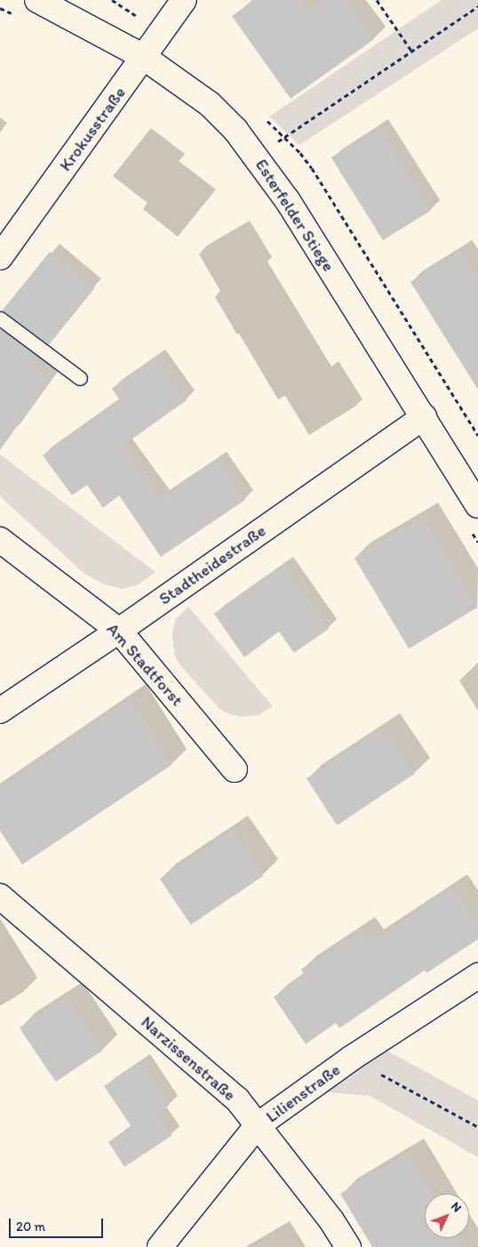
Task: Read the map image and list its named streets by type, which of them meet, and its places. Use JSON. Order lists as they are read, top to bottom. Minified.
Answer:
{"streets":{"street":["Krokusstraße","Esterfelder Stiege","Stadtheidestraße","Am Stadtforst","Narzissenstraße","Lilienstraße"]},"crossings":[["Krokusstraße","Esterfelder Stiege"],["Esterfelder Stiege","Stadtheidestraße"],["Stadtheidestraße","Am Stadtforst"],["Narzissenstraße","Lilienstraße"]],"scale_bar":"20 m","north":"top right"}
